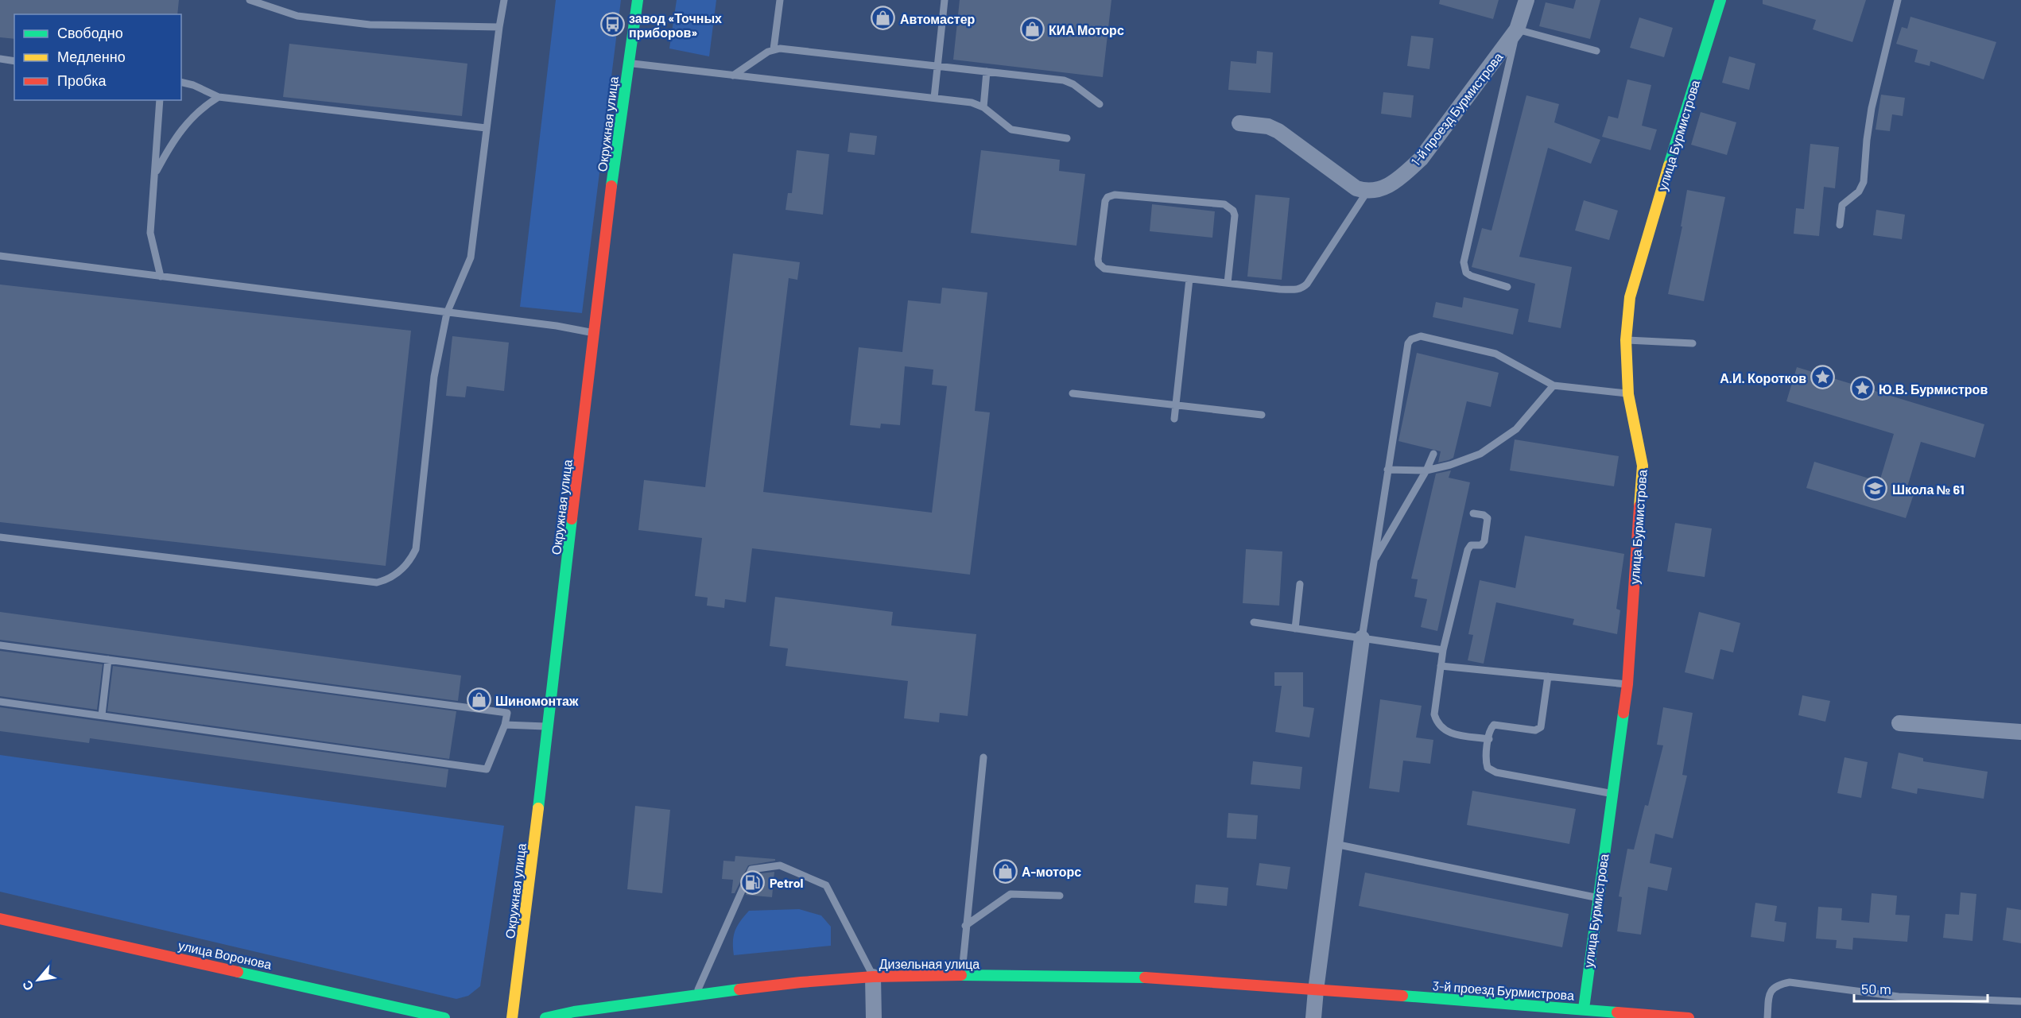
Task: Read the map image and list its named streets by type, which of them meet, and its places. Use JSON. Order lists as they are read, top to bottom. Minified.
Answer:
{"streets":{"main road":["Окружная улица","улица Бурмистрова","улица Воронова","Дизельная улица","3-й проезд Бурмистрова"],"street":["1-й проезд Бурмистрова"]},"crossings":[["улица Бурмистрова","3-й проезд Бурмистрова"],["Дизельная улица","3-й проезд Бурмистрова"]],"places":{"shop":["Автомастер","КИА Моторс","Шиномонтаж","А-моторс"],"bus stop":["завод «Точных приборов»"],"place":["А.И. Коротков","Ю.В. Бурмистров"],"school or university":["Школа № 61"],"fuel station":["Petrol"]},"legend":["Свободно","Медленно","Пробка"],"scale_bar":"50 m","north":"bottom left"}
